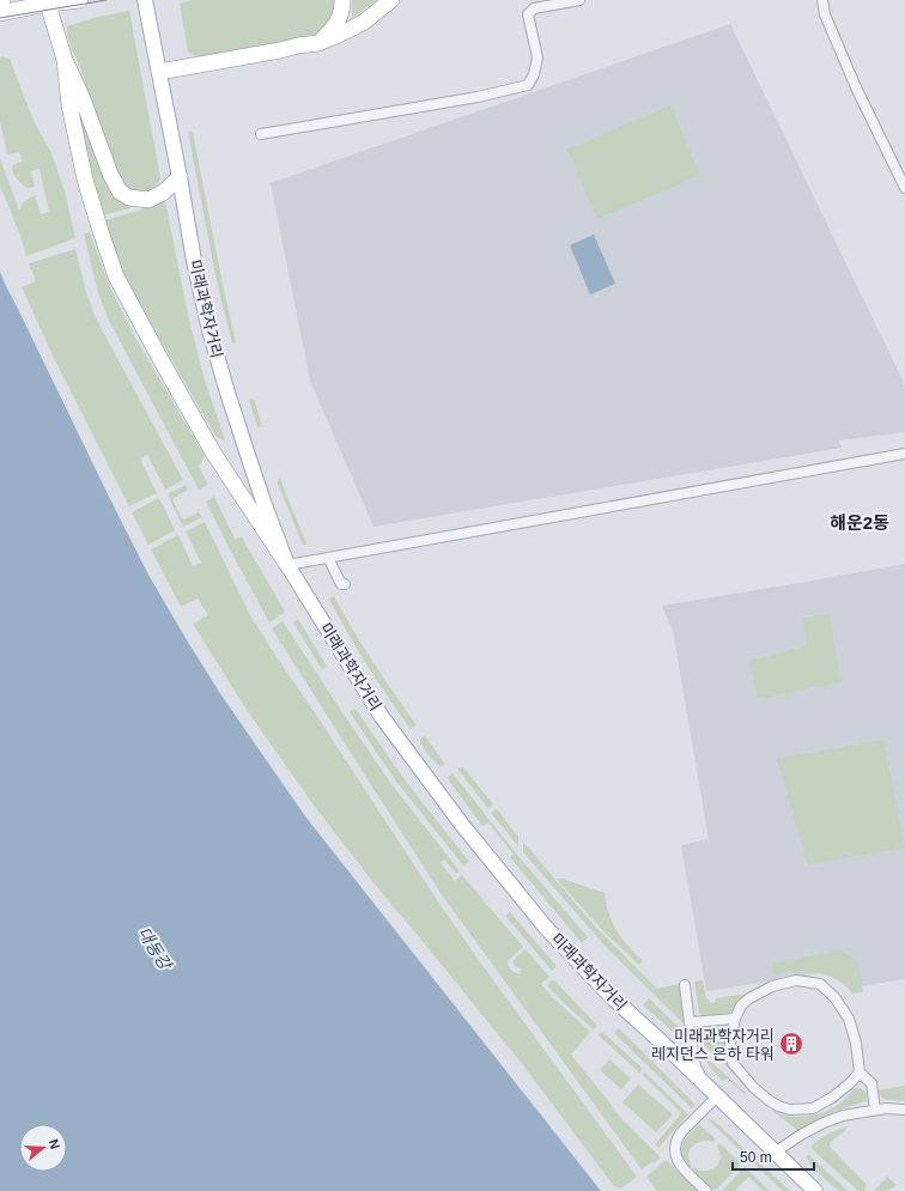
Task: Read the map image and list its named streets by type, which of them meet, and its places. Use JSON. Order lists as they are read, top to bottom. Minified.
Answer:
{"streets":{"main road":["미래과학자거리"]},"districts":["해운2동"],"water":["대동강"],"places":{"building":["미래과학자거리 레지던스 은하 타워"]},"scale_bar":"50 m","north":"right"}
